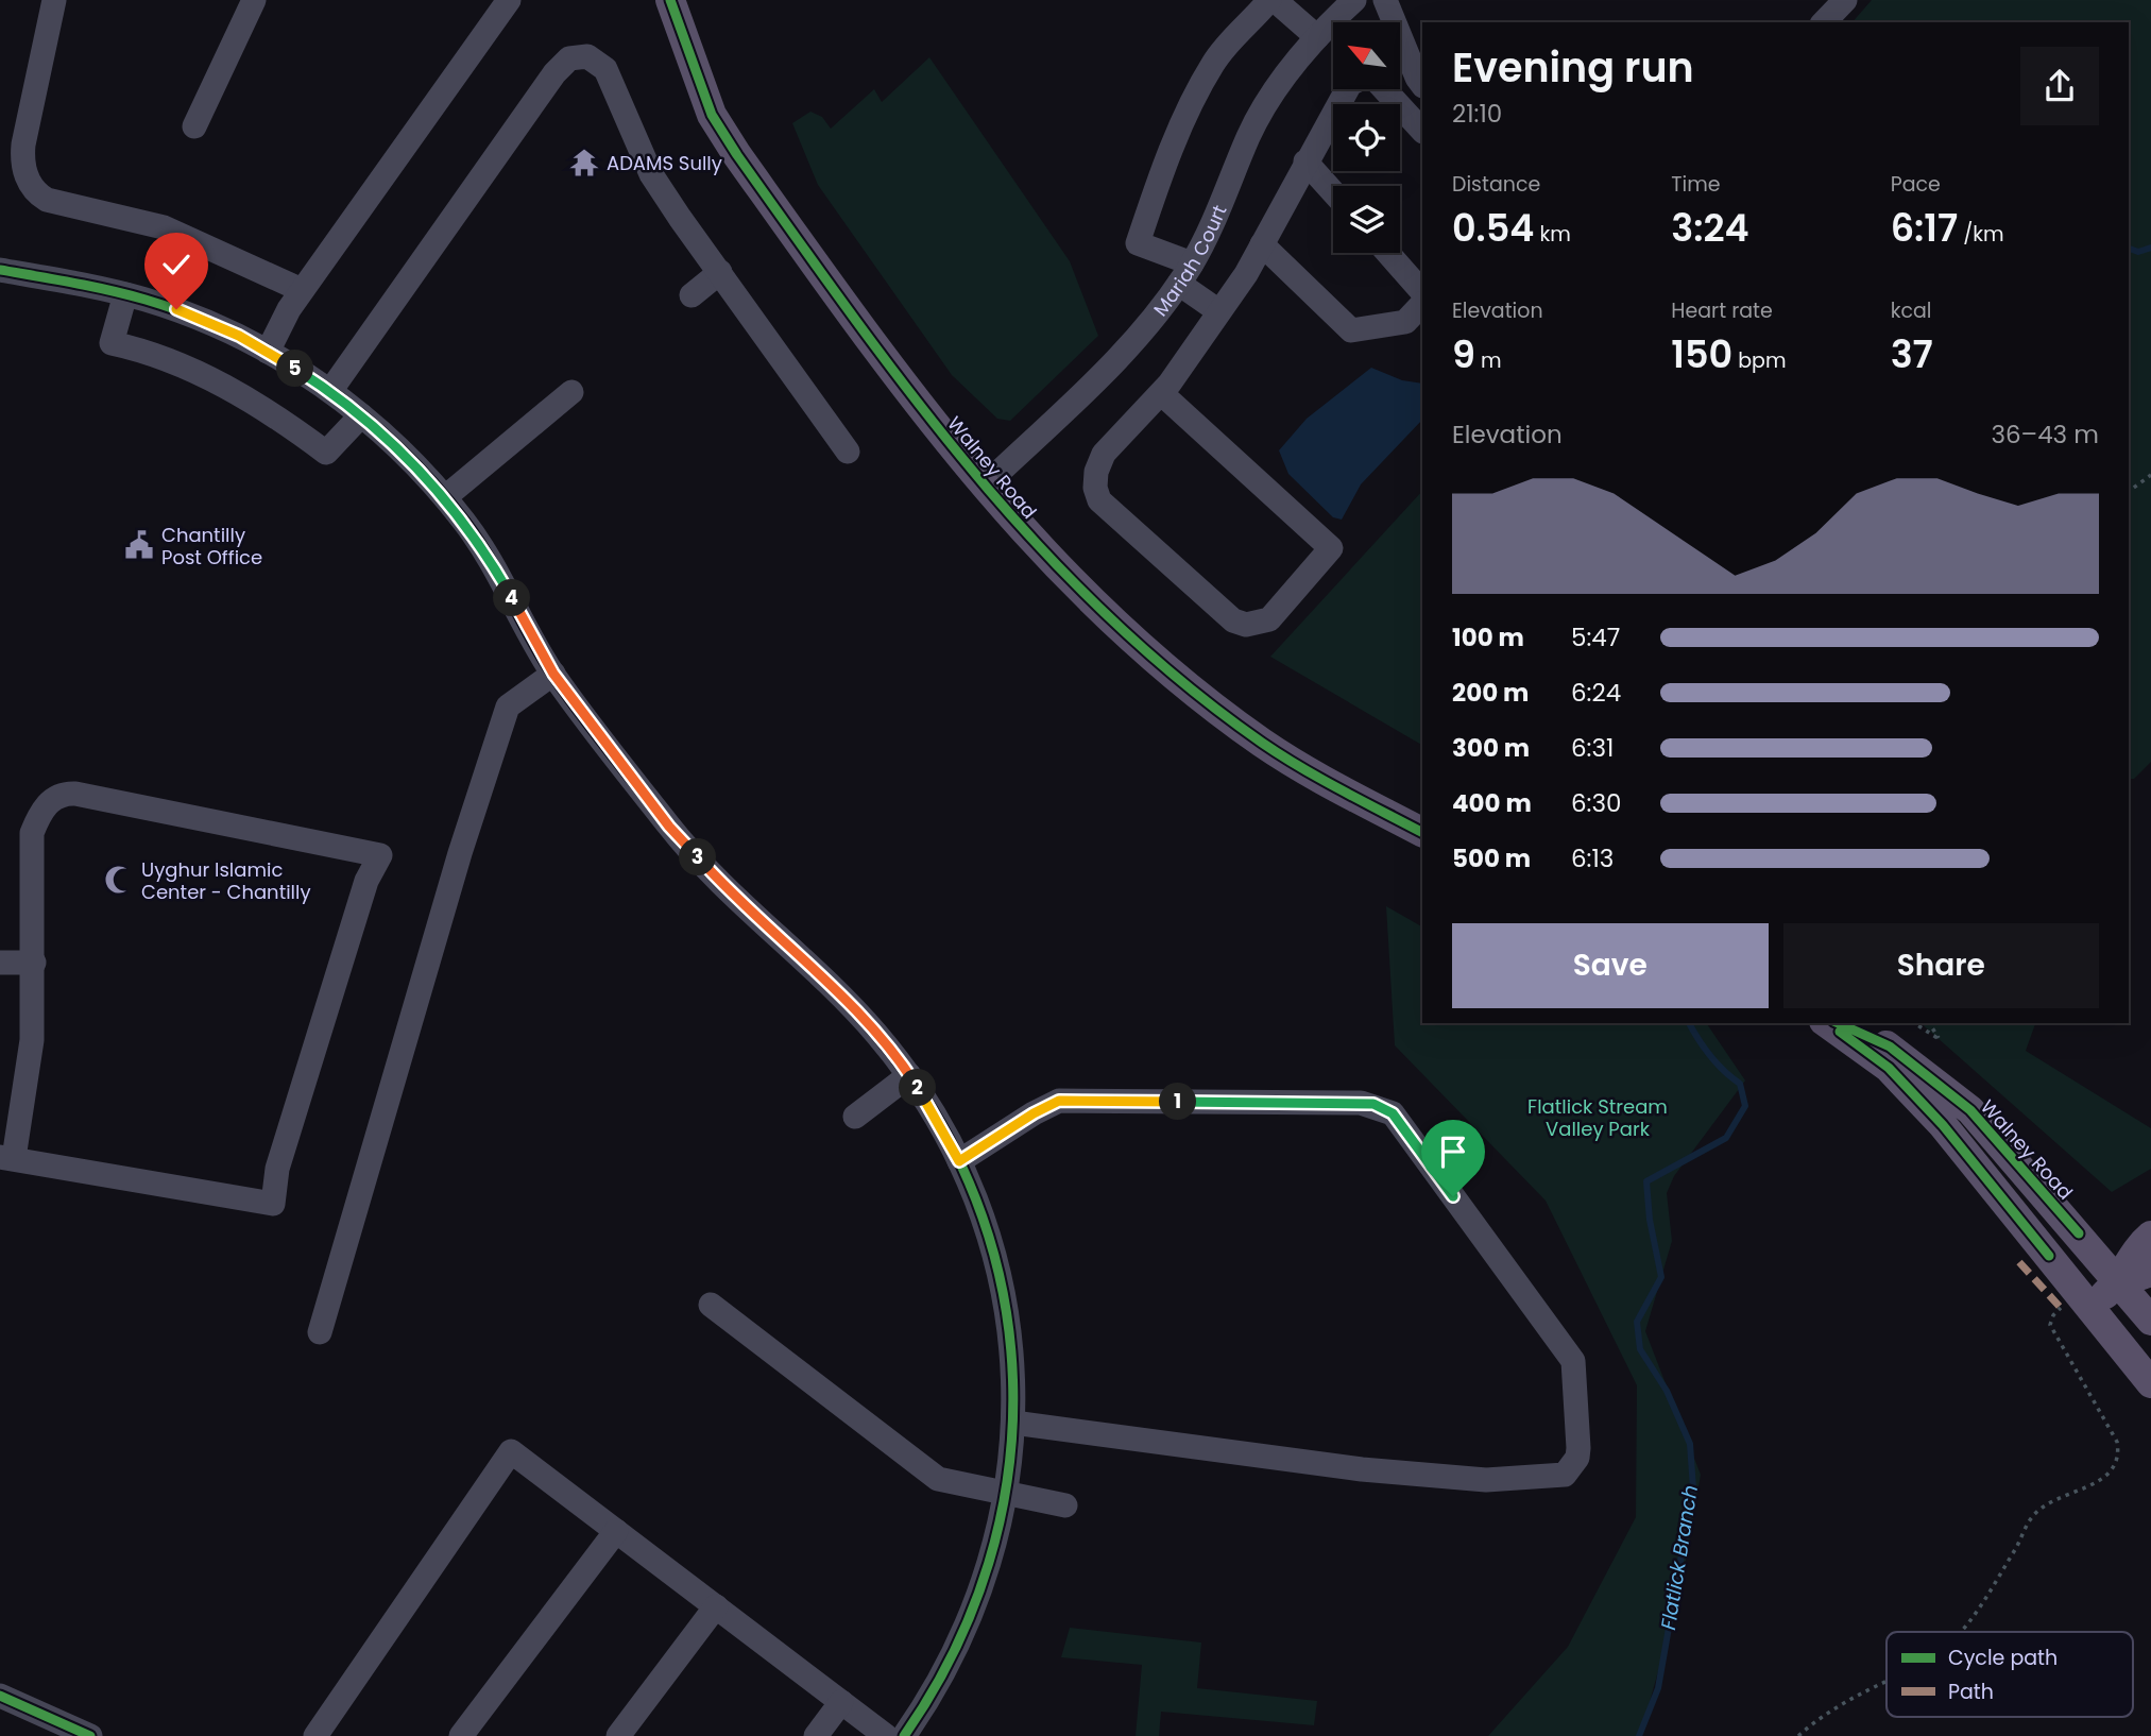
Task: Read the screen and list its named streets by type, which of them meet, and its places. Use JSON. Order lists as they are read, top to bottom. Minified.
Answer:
{"streets":{"main road":["Walney Road"],"street":["Mariah Court"]},"crossings":[["Mariah Court","Walney Road"]],"water":["Flatlick Branch"],"parks":["Flatlick Stream Valley Park"],"places":{"temple":["ADAMS Sully"],"public building":["Chantilly Post Office"],"mosque":["Uyghur Islamic Center - Chantilly"]},"legend":["Cycle path","Path"],"north":"top left","page":{"heading":["Evening run","21:10"],"stats":[["Distance","0.54 km"],["Time","3:24"],["Pace","6:17 /km"],["Elevation","9 m"],["Heart rate","150 bpm"],["kcal","37"]],"pins":["5","4","3","2","1"],"chart":["Elevation","36–43 m"],"list":[{"name":"100 m","note":"5:47"},{"name":"200 m","note":"6:24"},{"name":"300 m","note":"6:31"},{"name":"400 m","note":"6:30"},{"name":"500 m","note":"6:13"}],"buttons":["Save","Share"]}}
